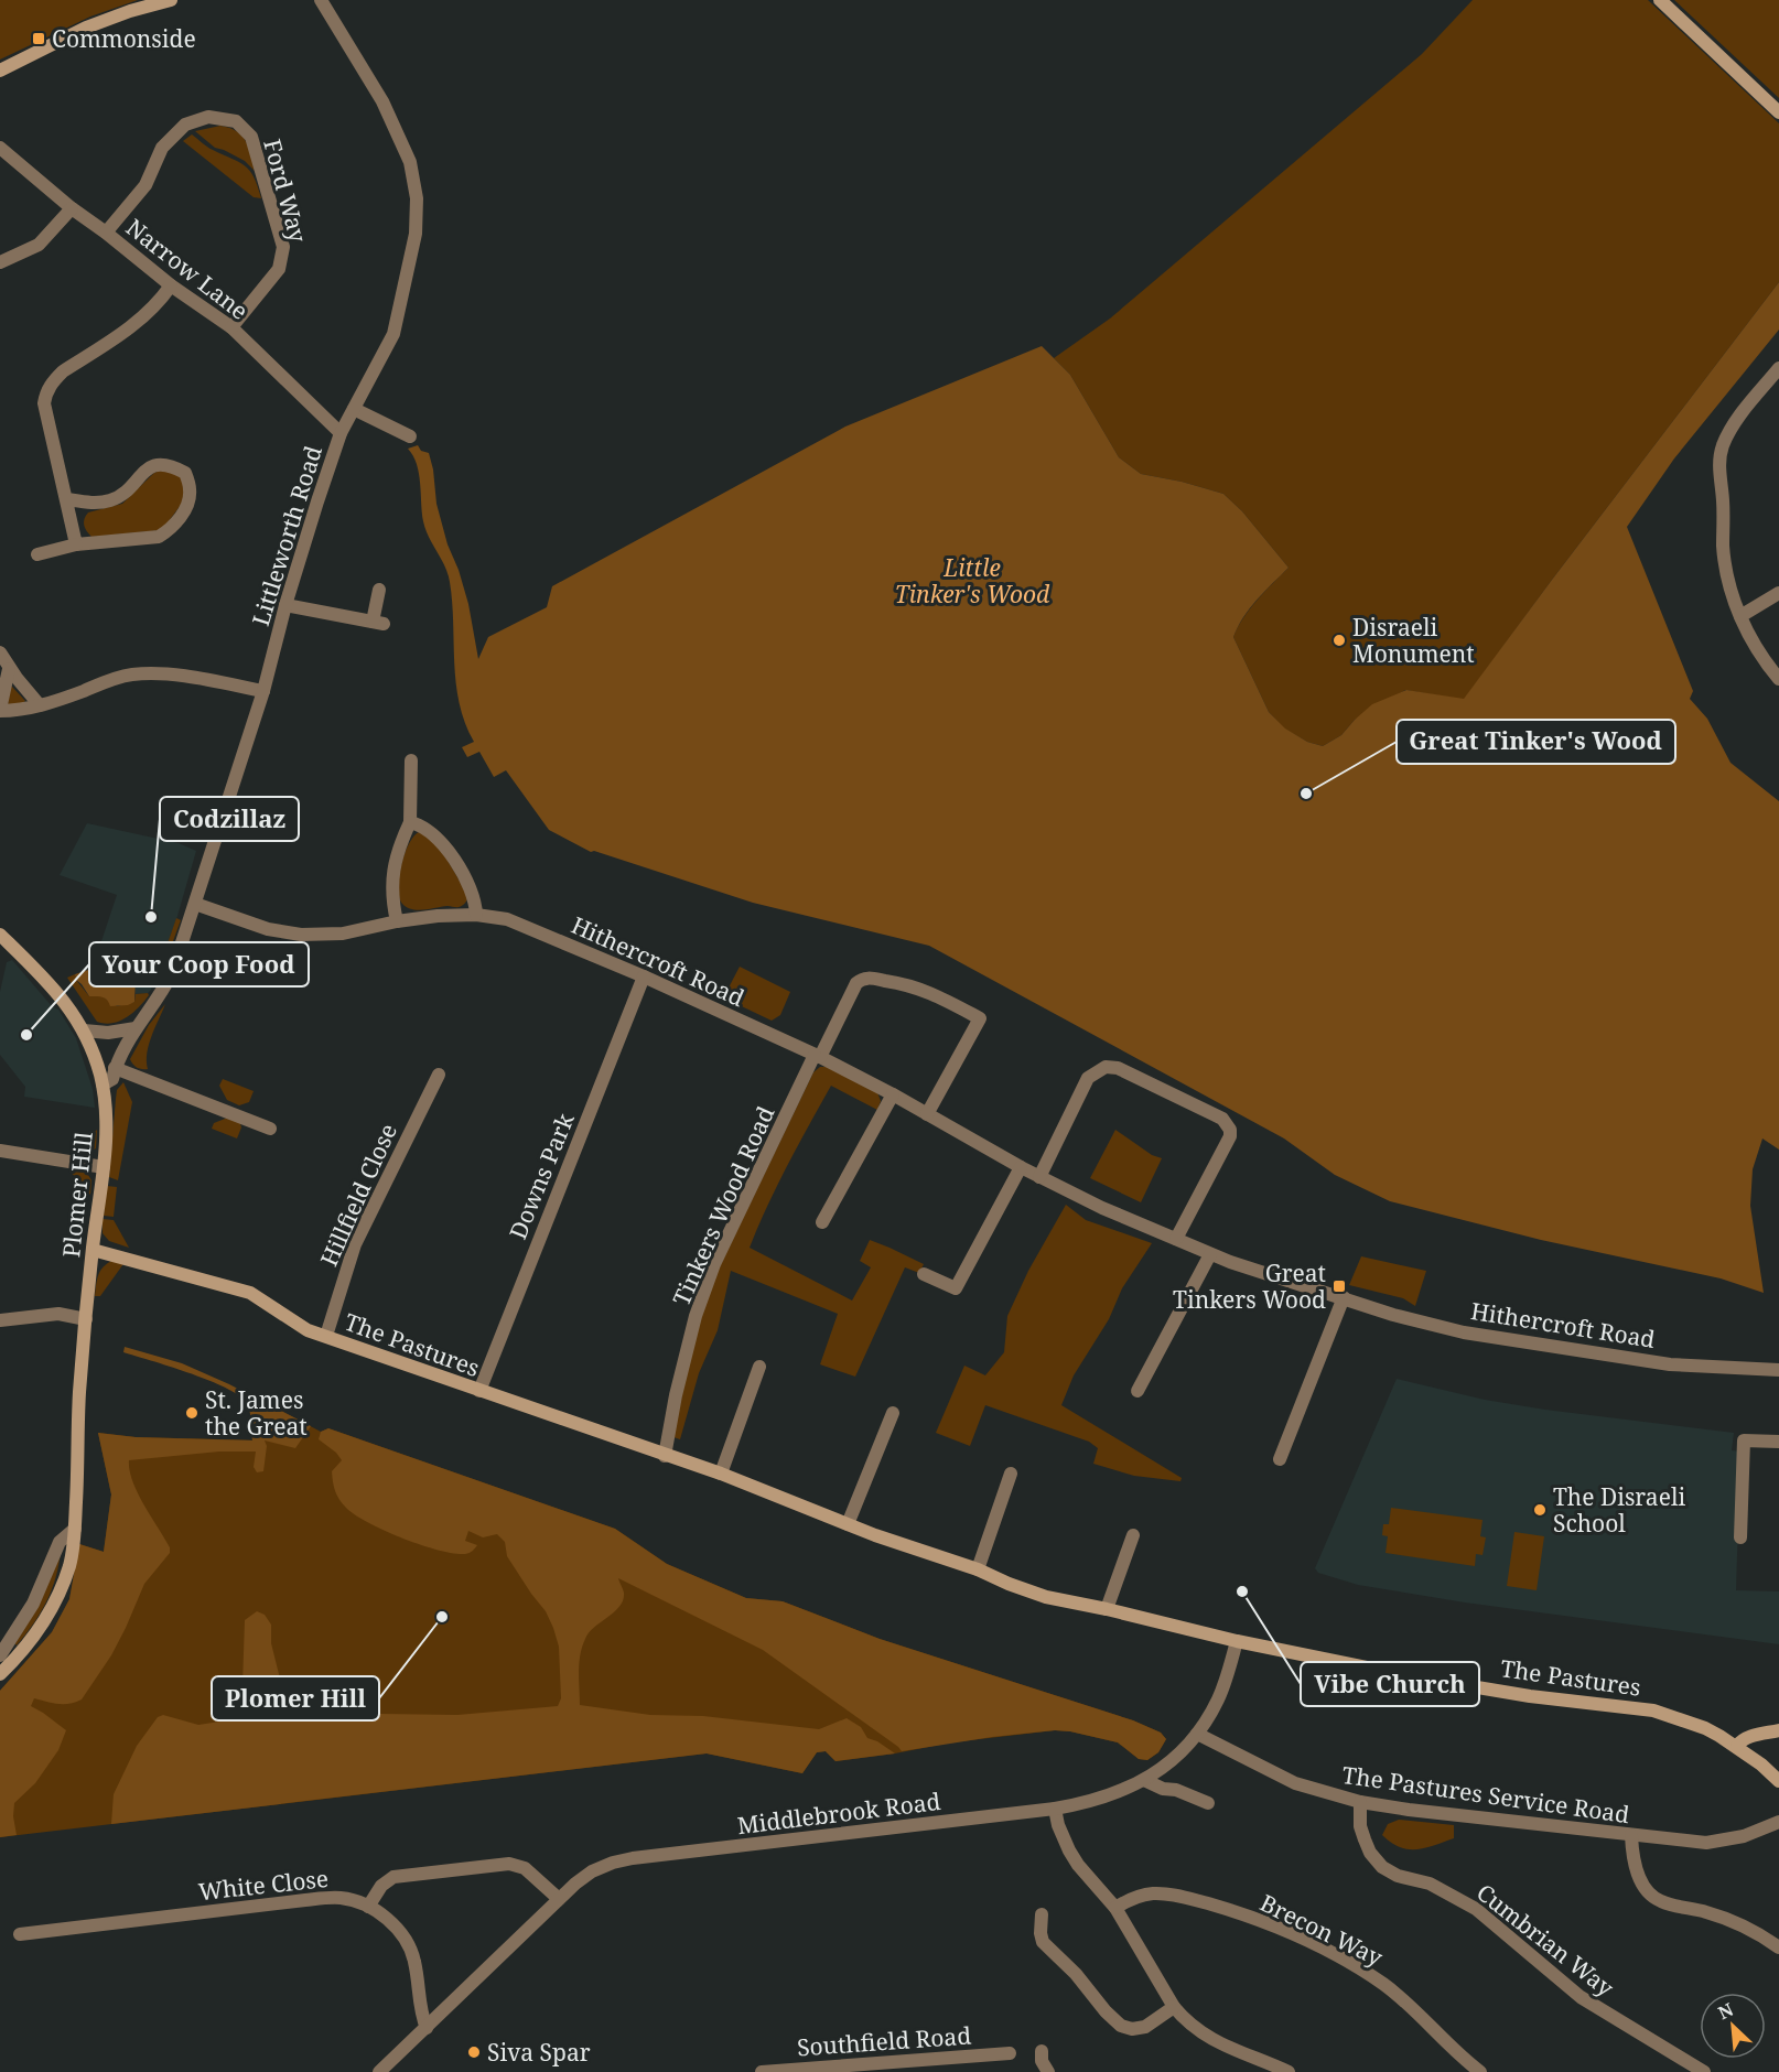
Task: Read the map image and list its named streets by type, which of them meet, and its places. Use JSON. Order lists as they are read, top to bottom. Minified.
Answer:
{"streets":{"street":["Ford Way","Narrow Lane","Littleworth Road","Hithercroft Road","Downs Park","Plomer Hill","Hillfield Close","Tinkers Wood Road","The Pastures","The Pastures Service Road","Middlebrook Road","White Close","Brecon Way","Cumbrian Way","Southfield Road"]},"crossings":[["Ford Way","Narrow Lane"],["Narrow Lane","Littleworth Road"],["Littleworth Road","Hithercroft Road"],["Littleworth Road","Plomer Hill"],["Hithercroft Road","Downs Park"],["Hithercroft Road","Tinkers Wood Road"],["Downs Park","The Pastures"],["Plomer Hill","The Pastures"],["Hillfield Close","The Pastures"],["Tinkers Wood Road","The Pastures"],["The Pastures","Middlebrook Road"],["The Pastures Service Road","Middlebrook Road"],["The Pastures Service Road","Cumbrian Way"],["Middlebrook Road","White Close"]],"parks":["Little Tinker's Wood"],"places":{"transit":["Commonside","Great Tinkers Wood"],"other":["Disraeli Monument","Great Tinker's Wood","Codzillaz","Your Coop Food","St. James the Great","The Disraeli School","Vibe Church","Plomer Hill","Siva Spar"]},"north":"top left"}
